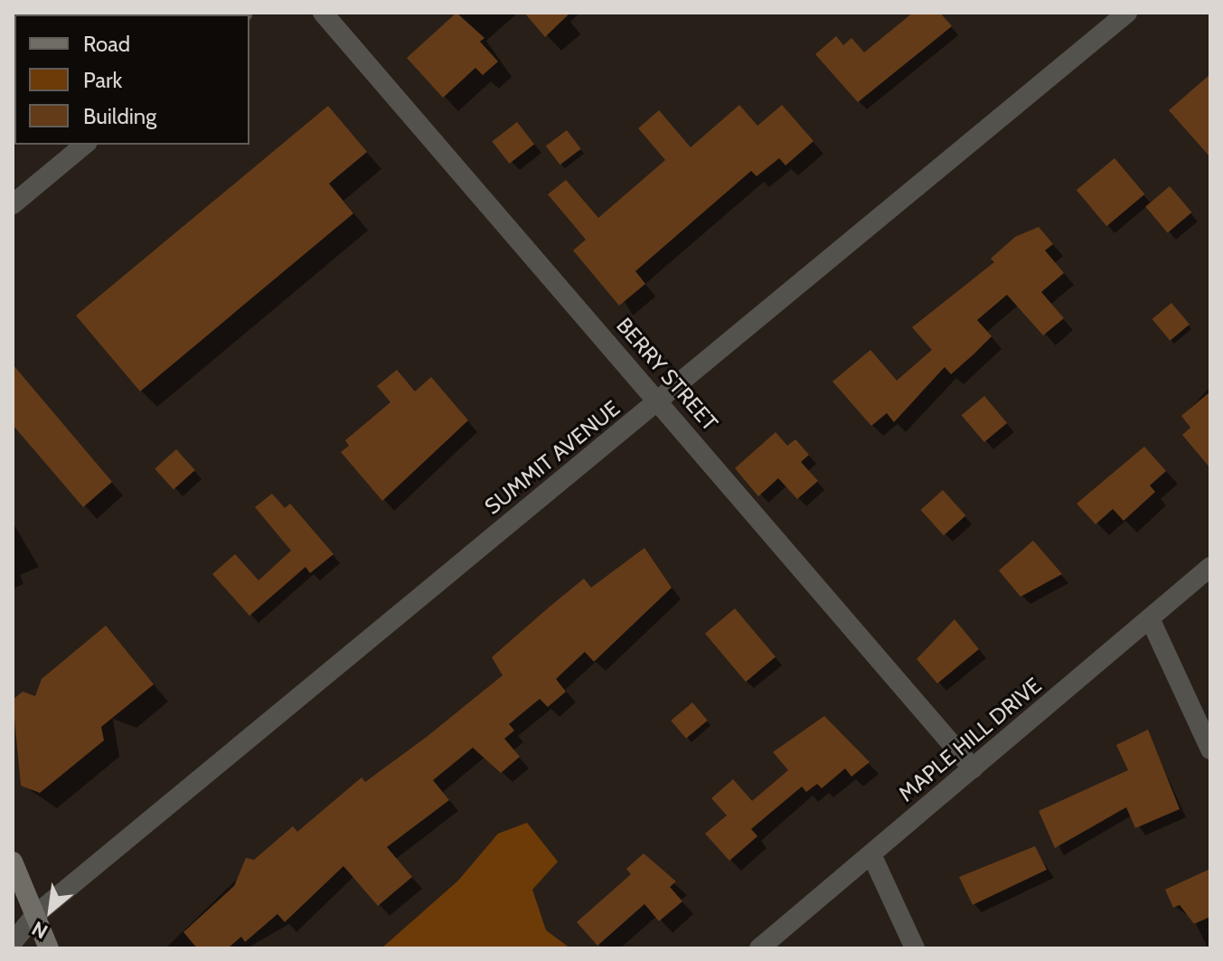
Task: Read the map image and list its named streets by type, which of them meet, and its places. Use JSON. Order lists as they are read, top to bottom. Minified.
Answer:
{"streets":{"street":["BERRY STREET","SUMMIT AVENUE","MAPLE HILL DRIVE"]},"crossings":[["BERRY STREET","SUMMIT AVENUE"],["BERRY STREET","MAPLE HILL DRIVE"]],"legend":["Road","Park","Building"],"north":"bottom left"}
